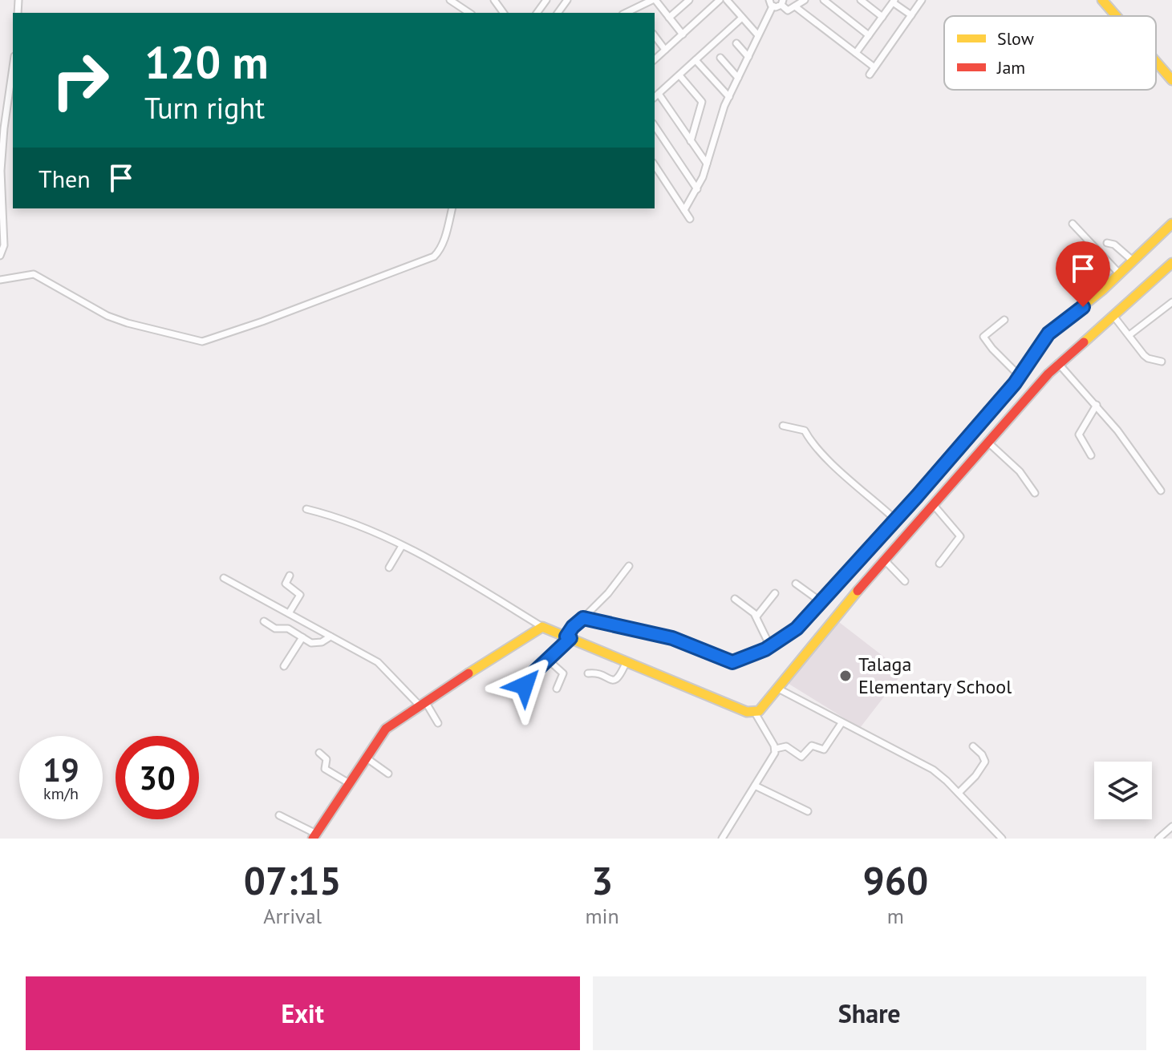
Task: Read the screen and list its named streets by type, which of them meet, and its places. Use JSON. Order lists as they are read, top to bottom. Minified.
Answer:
{"places":["Talaga Elementary School"],"legend":["Slow","Jam"],"page":{"turn":["120 m","Turn right"],"then":"Then","speed":"19 km/h","limit":"30","eta":["07:15","Arrival","3","min","960","m"],"buttons":["Exit","Share"]}}
